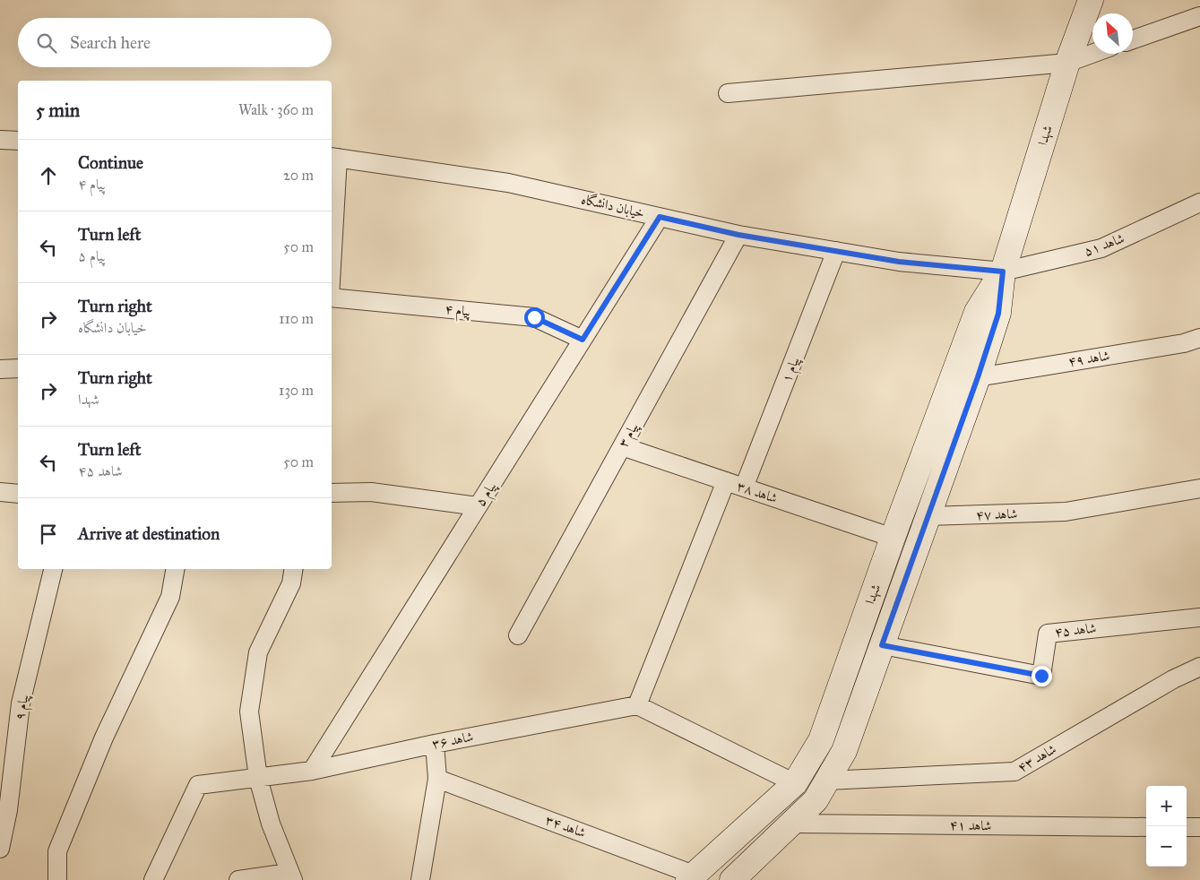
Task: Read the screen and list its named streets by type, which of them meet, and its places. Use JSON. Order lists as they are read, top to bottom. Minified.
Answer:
{"streets":{"street":["شهدا","خیابان دانشگاه","شاهد ۵۱","پیام ۴","شاهد ۴۹","پیام ۱","پیام ۳","شاهد ۳۸","پیام ۵","شاهد ۴۷","شاهد ۴۵","پیام ۹","شاهد ۳۶","شاهد ۴۳","شاهد ۴۱","شاهد ۳۴"]},"crossings":[["شهدا","خیابان دانشگاه"],["شهدا","شاهد ۵۱"],["شهدا","شاهد ۴۹"],["شهدا","شاهد ۳۸"],["شهدا","شاهد ۴۷"],["شهدا","شاهد ۴۵"],["شهدا","شاهد ۴۳"],["شهدا","شاهد ۴۱"],["شهدا","شاهد ۳۴"],["خیابان دانشگاه","شاهد ۵۱"],["خیابان دانشگاه","پیام ۱"],["خیابان دانشگاه","پیام ۳"],["خیابان دانشگاه","پیام ۵"],["پیام ۴","پیام ۵"],["پیام ۱","شاهد ۳۸"],["پیام ۳","شاهد ۳۸"],["پیام ۵","شاهد ۳۶"]],"north":"top left","page":{"search":"Search here","heading":["5 min","Walk · 360 m"],"list":[["Continue","پیام ۴","20 m"],["Turn left","پیام ۵","50 m"],["Turn right","خیابان دانشگاه","110 m"],["Turn right","شهدا","130 m"],["Turn left","شاهد ۴۵","50 m"],"Arrive at destination"],"map_buttons":["+","−"]}}
